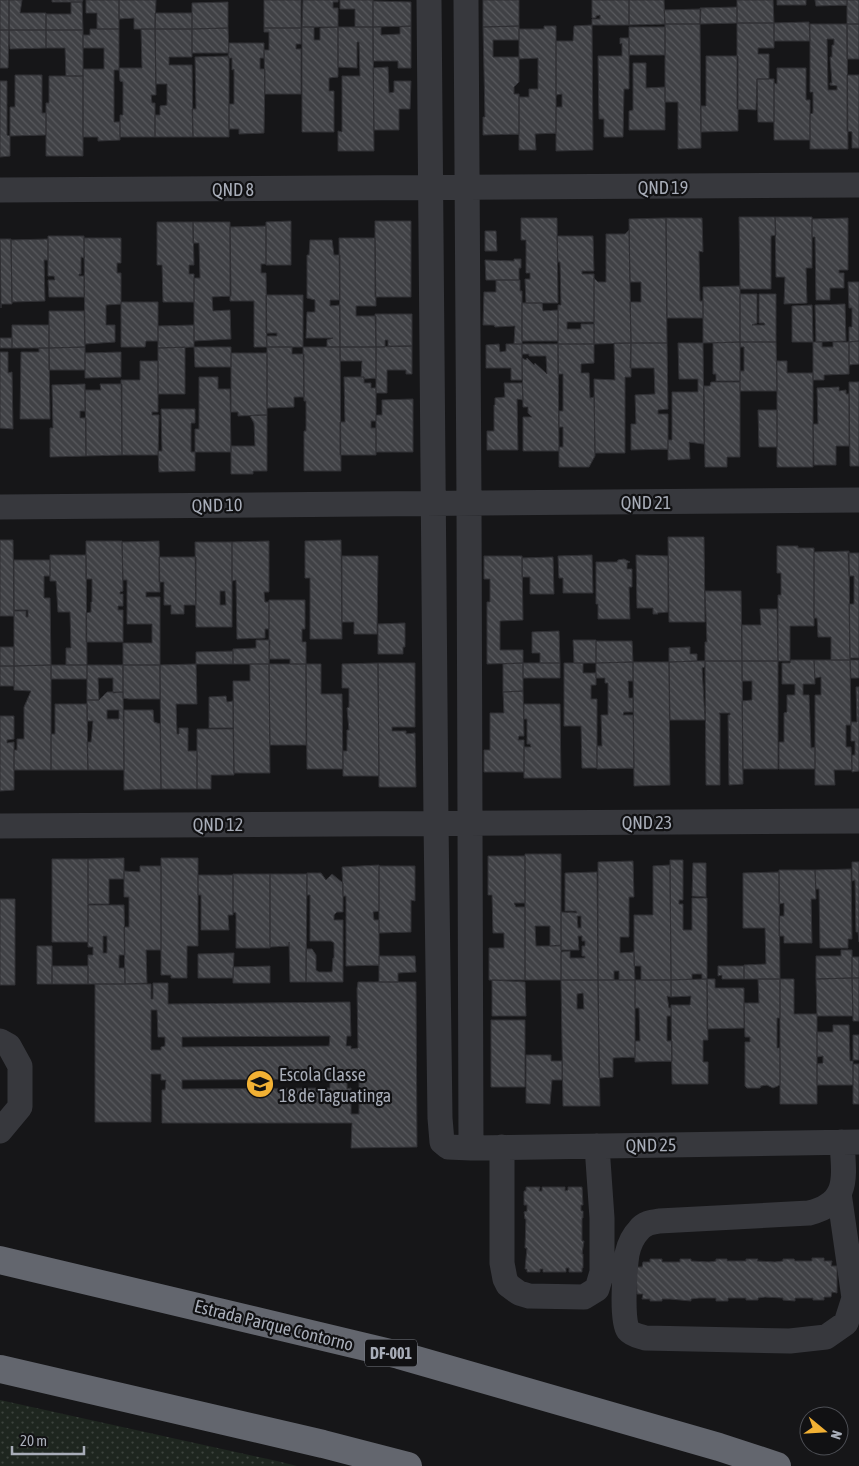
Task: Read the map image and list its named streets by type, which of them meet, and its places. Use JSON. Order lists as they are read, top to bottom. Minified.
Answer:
{"streets":{"highway":["Estrada Parque Contorno","DF-001"],"street":["QND 19","QND 8","QND 21","QND 10","QND 23","QND 12","QND 25"]},"crossings":[["QND 19","QND 8"],["QND 21","QND 10"],["QND 23","QND 12"],["QND 23","QND 25"],["QND 12","QND 25"]],"places":{"school or university":["Escola Classe 18 de Taguatinga"]},"scale_bar":"20 m","north":"right"}
